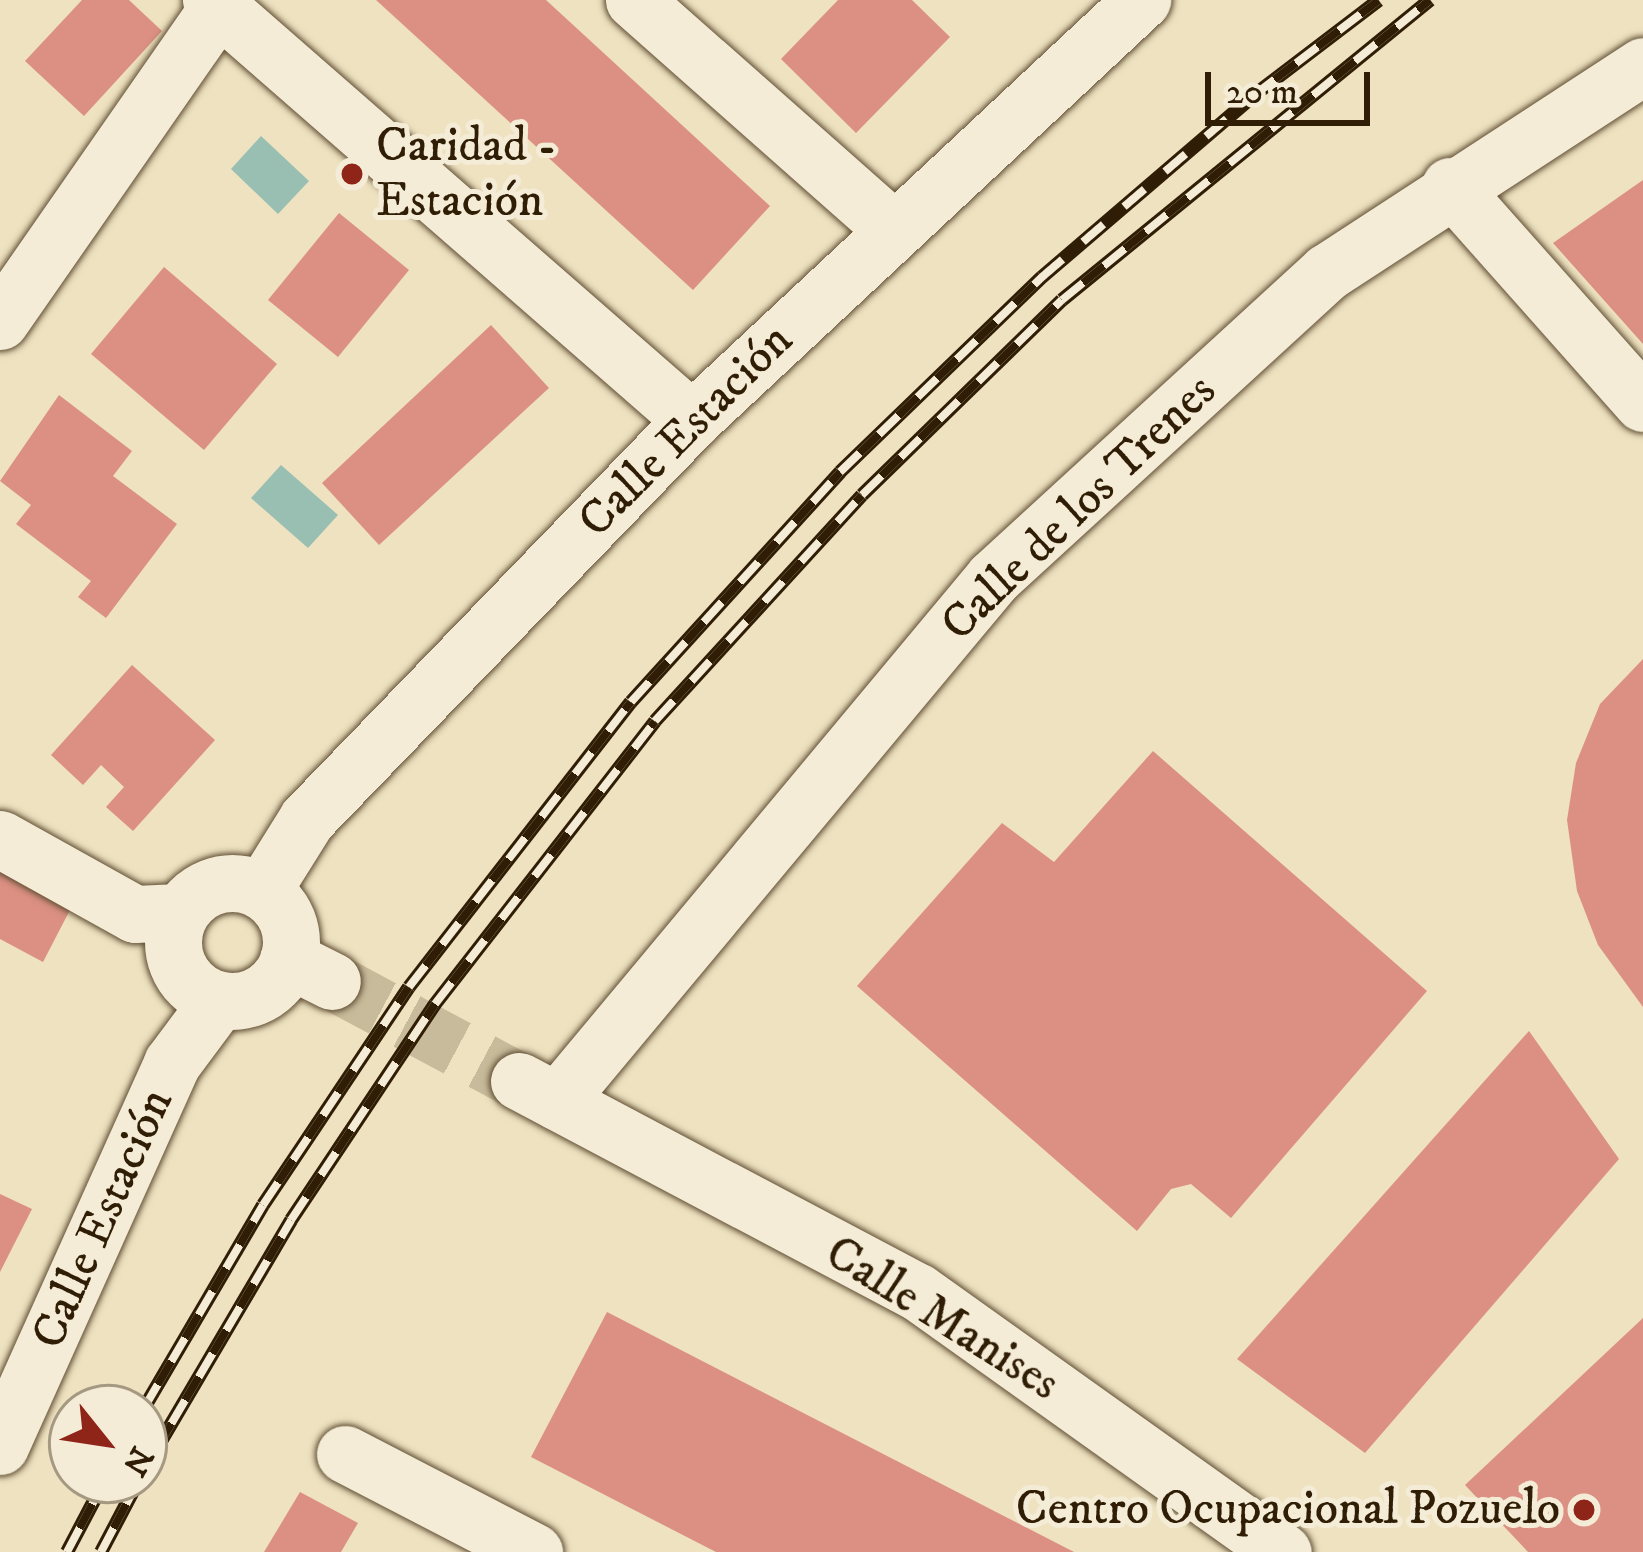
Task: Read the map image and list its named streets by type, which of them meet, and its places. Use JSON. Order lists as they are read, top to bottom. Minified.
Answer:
{"streets":{"street":["Calle Estación","Calle de los Trenes","Calle Manises"]},"crossings":[["Calle de los Trenes","Calle Manises"]],"places":["Caridad - Estación","Centro Ocupacional Pozuelo"],"scale_bar":"20 m","north":"bottom right"}
